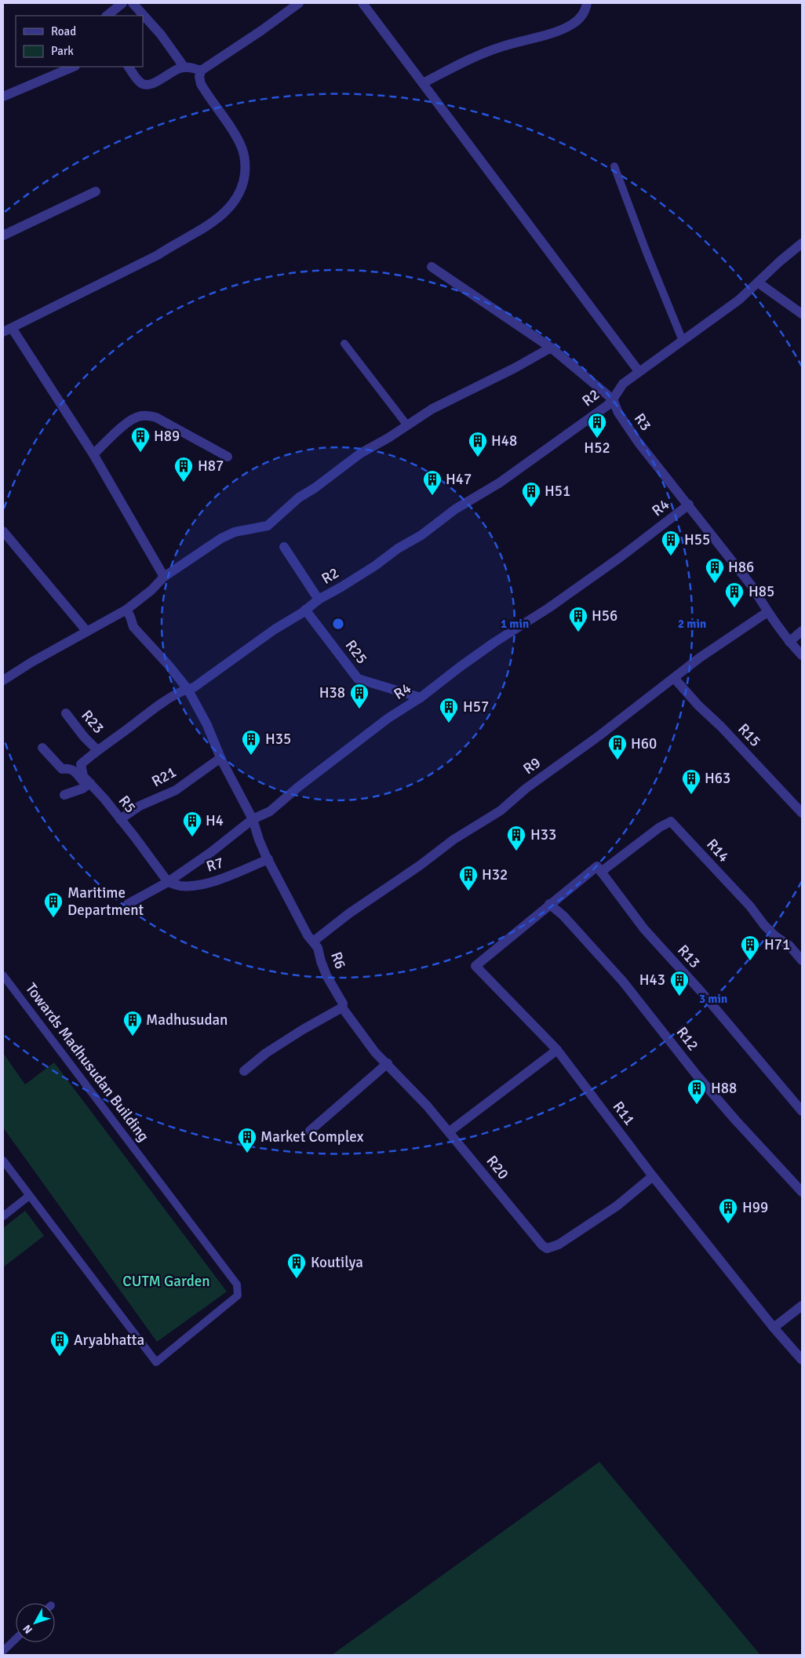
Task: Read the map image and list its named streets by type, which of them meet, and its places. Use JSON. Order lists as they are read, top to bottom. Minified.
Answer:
{"streets":{"street":["R2","R3","R4","R25","R23","R15","R9","R21","R5","R14","R7","R13","R6","R12","R11","R20"],"lane":["Towards Madhusudan Building"]},"crossings":[["R2","R3"],["R2","R25"],["R3","R4"],["R3","R9"],["R4","R25"],["R4","R6"],["R15","R9"],["R9","R6"],["R21","R5"],["R5","R7"],["R14","R13"],["R7","R6"],["R6","R20"],["R12","R11"],["R11","R20"]],"parks":["CUTM Garden"],"places":{"building":["H52","H89","H48","H87","H47","H51","H55","H86","H85","H56","H38","H57","H35","H60","H63","H4","H33","H32","Maritime Department","H71","H43","Madhusudan","H88","Market Complex","H99","Koutilya","Aryabhatta"]},"legend":["Road","Park"],"north":"bottom left","rings":["1 min","2 min","3 min"]}
